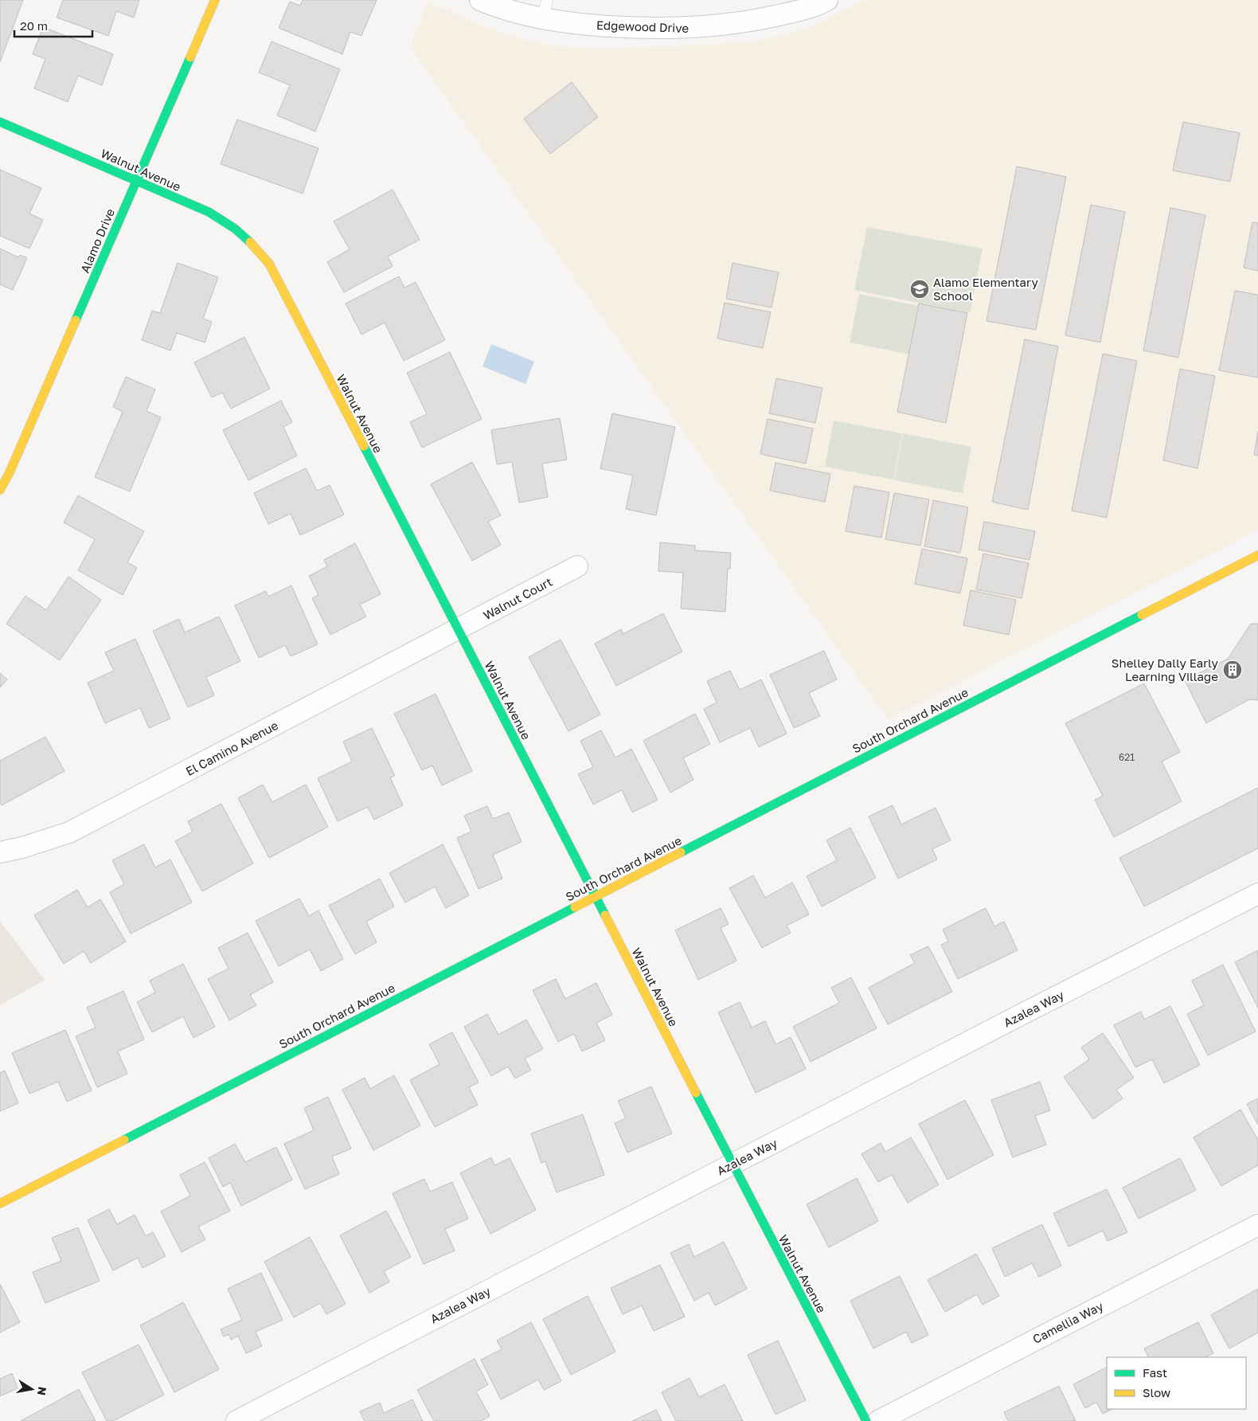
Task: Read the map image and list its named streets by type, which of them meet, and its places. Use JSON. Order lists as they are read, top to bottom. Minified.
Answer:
{"streets":{"street":["Edgewood Drive","Walnut Avenue","Alamo Drive","Walnut Court","South Orchard Avenue","El Camino Avenue","Azalea Way","Camellia Way"]},"crossings":[["Walnut Avenue","Alamo Drive"],["Walnut Avenue","Walnut Court"],["Walnut Avenue","South Orchard Avenue"],["Walnut Avenue","El Camino Avenue"],["Walnut Avenue","Azalea Way"],["Walnut Court","El Camino Avenue"]],"places":{"school or university":["Alamo Elementary School"],"building":["Shelley Dally Early Learning Village"]},"house_numbers":["621"],"legend":["Fast","Slow"],"scale_bar":"20 m","north":"right"}
